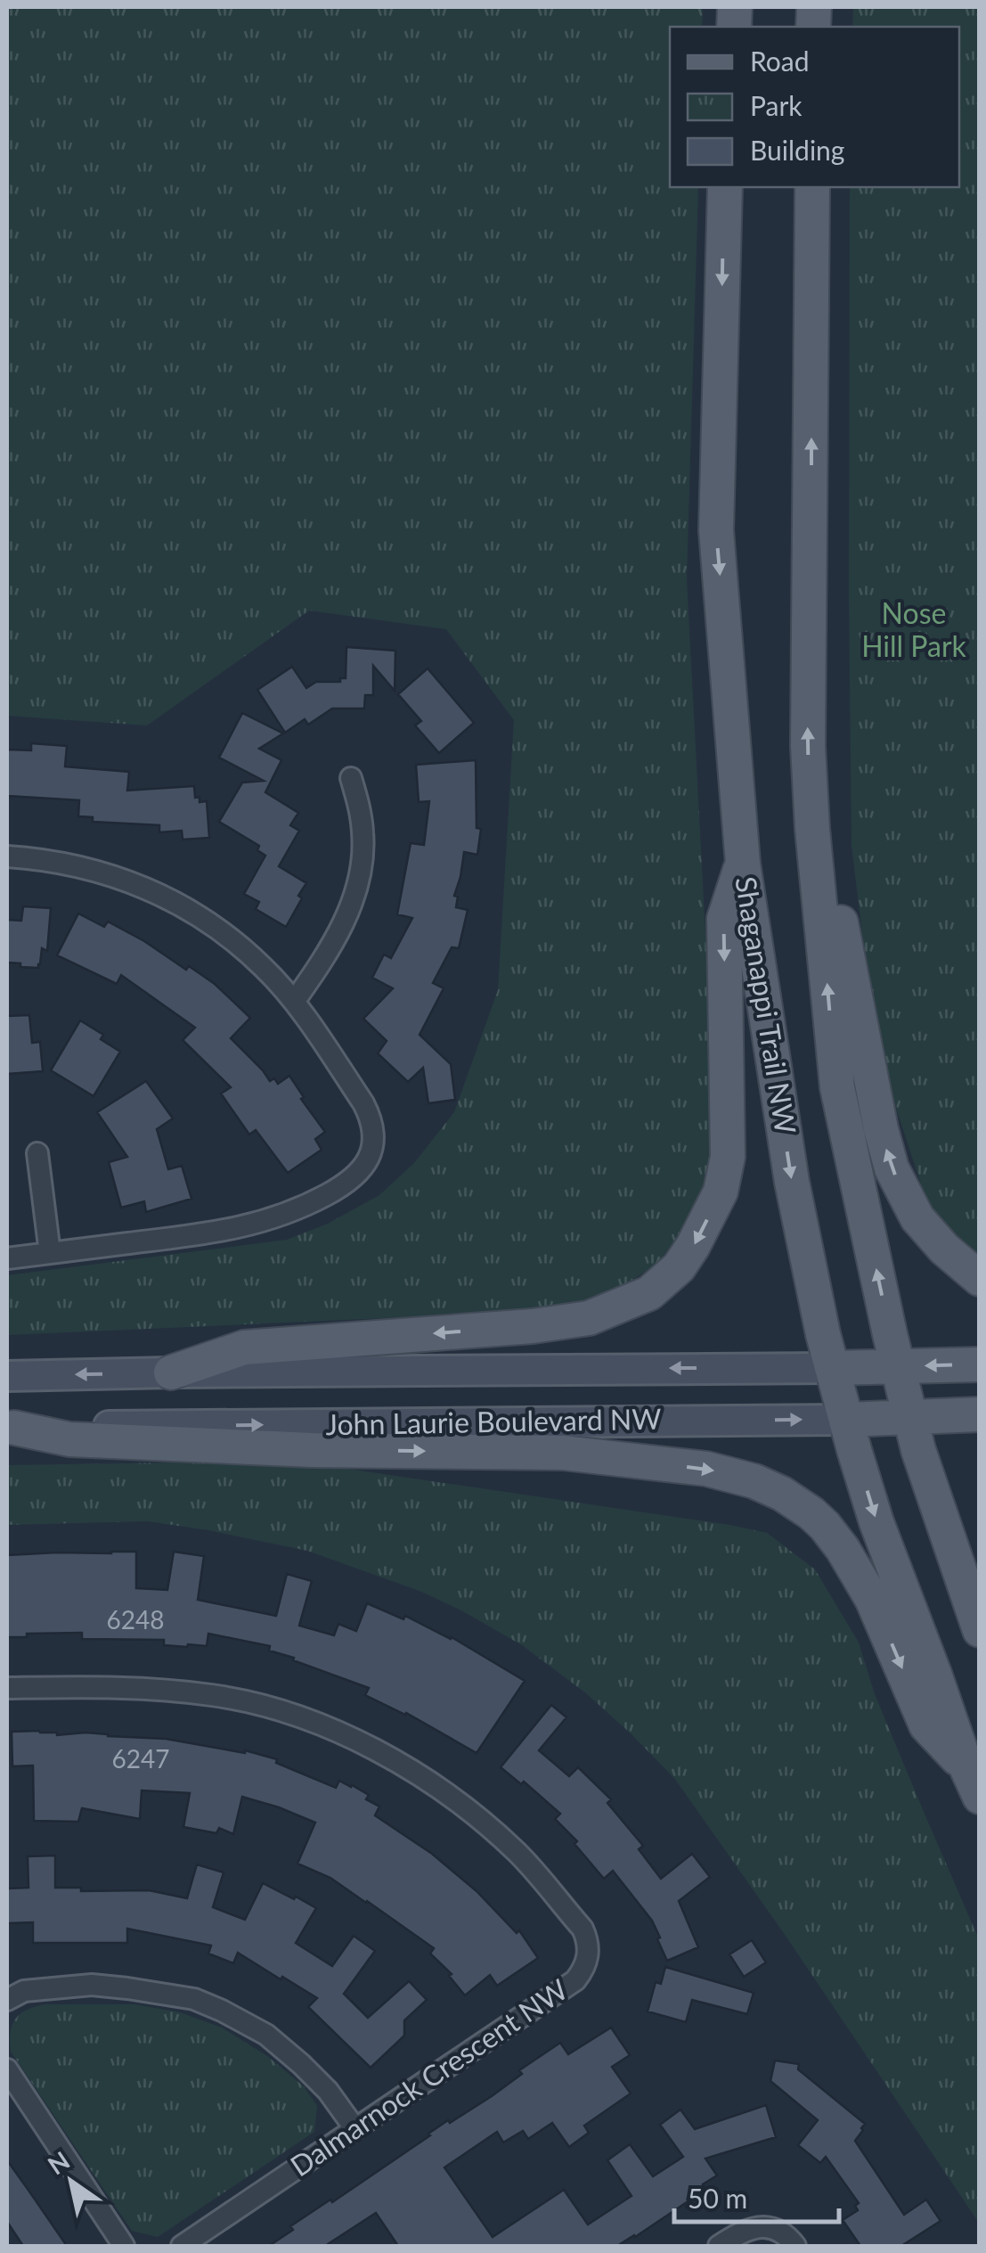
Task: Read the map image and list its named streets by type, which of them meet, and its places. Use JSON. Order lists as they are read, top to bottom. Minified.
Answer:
{"streets":{"main road":["Shaganappi Trail NW","John Laurie Boulevard NW"],"street":["Dalmarnock Crescent NW"]},"crossings":[["Shaganappi Trail NW","John Laurie Boulevard NW"]],"parks":["Nose Hill Park"],"house_numbers":["6248","6247"],"legend":["Road","Park","Building"],"scale_bar":"50 m","north":"top left"}
